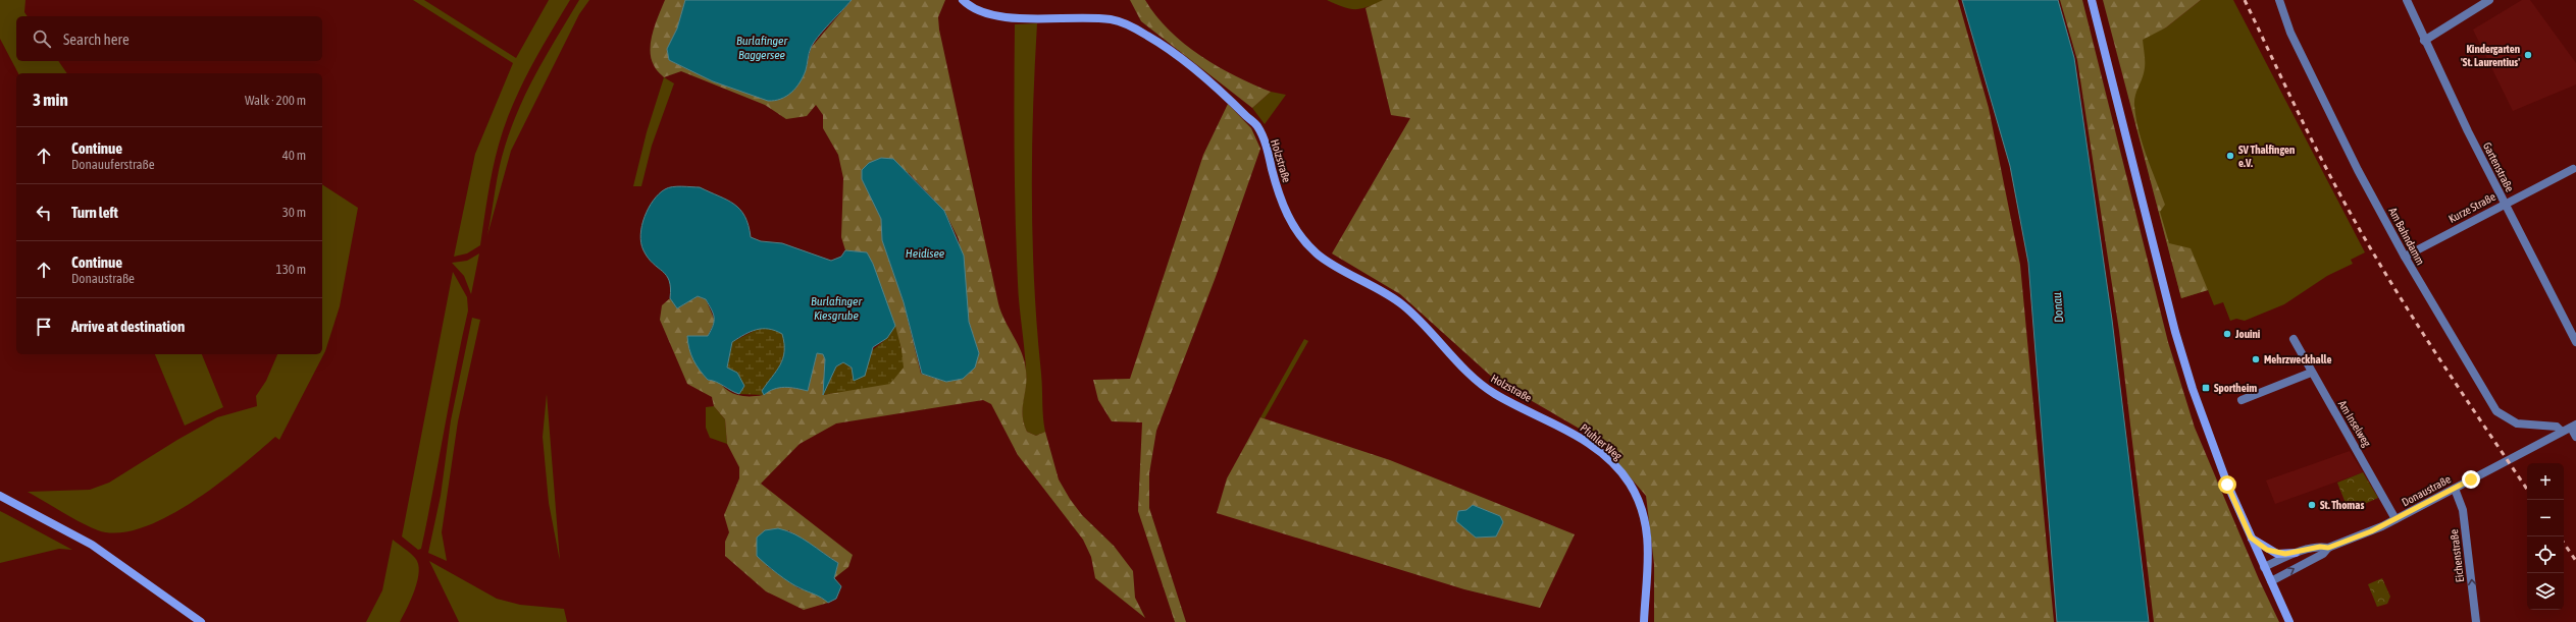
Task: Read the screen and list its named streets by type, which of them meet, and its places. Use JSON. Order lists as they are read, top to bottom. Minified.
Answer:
{"streets":{"street":["Holzstraße","Gartenstraße","Kurze Straße","Am Bahndamm","Am Inselweg","Pfuhler Weg","Donaustraße","Eichenstraße"]},"crossings":[["Holzstraße","Pfuhler Weg"],["Gartenstraße","Kurze Straße"],["Kurze Straße","Am Bahndamm"],["Am Bahndamm","Donaustraße"],["Am Inselweg","Donaustraße"],["Donaustraße","Eichenstraße"]],"one_way":["Eichenstraße"],"water":["Burlafinger Baggersee","Heidisee","Burlafinger Kiesgrube","Donau"],"places":{"other":["Kindergarten 'St. Laurentius'","SV Thalfingen e.V.","Jouini","Mehrzweckhalle","St. Thomas"],"transit":["Sportheim"]},"page":{"search":"Search here","heading":["3 min","Walk · 200 m"],"list":[["Continue","Donauuferstraße","40 m"],["Turn left","30 m"],["Continue","Donaustraße","130 m"],"Arrive at destination"],"map_buttons":["+","−"]}}
